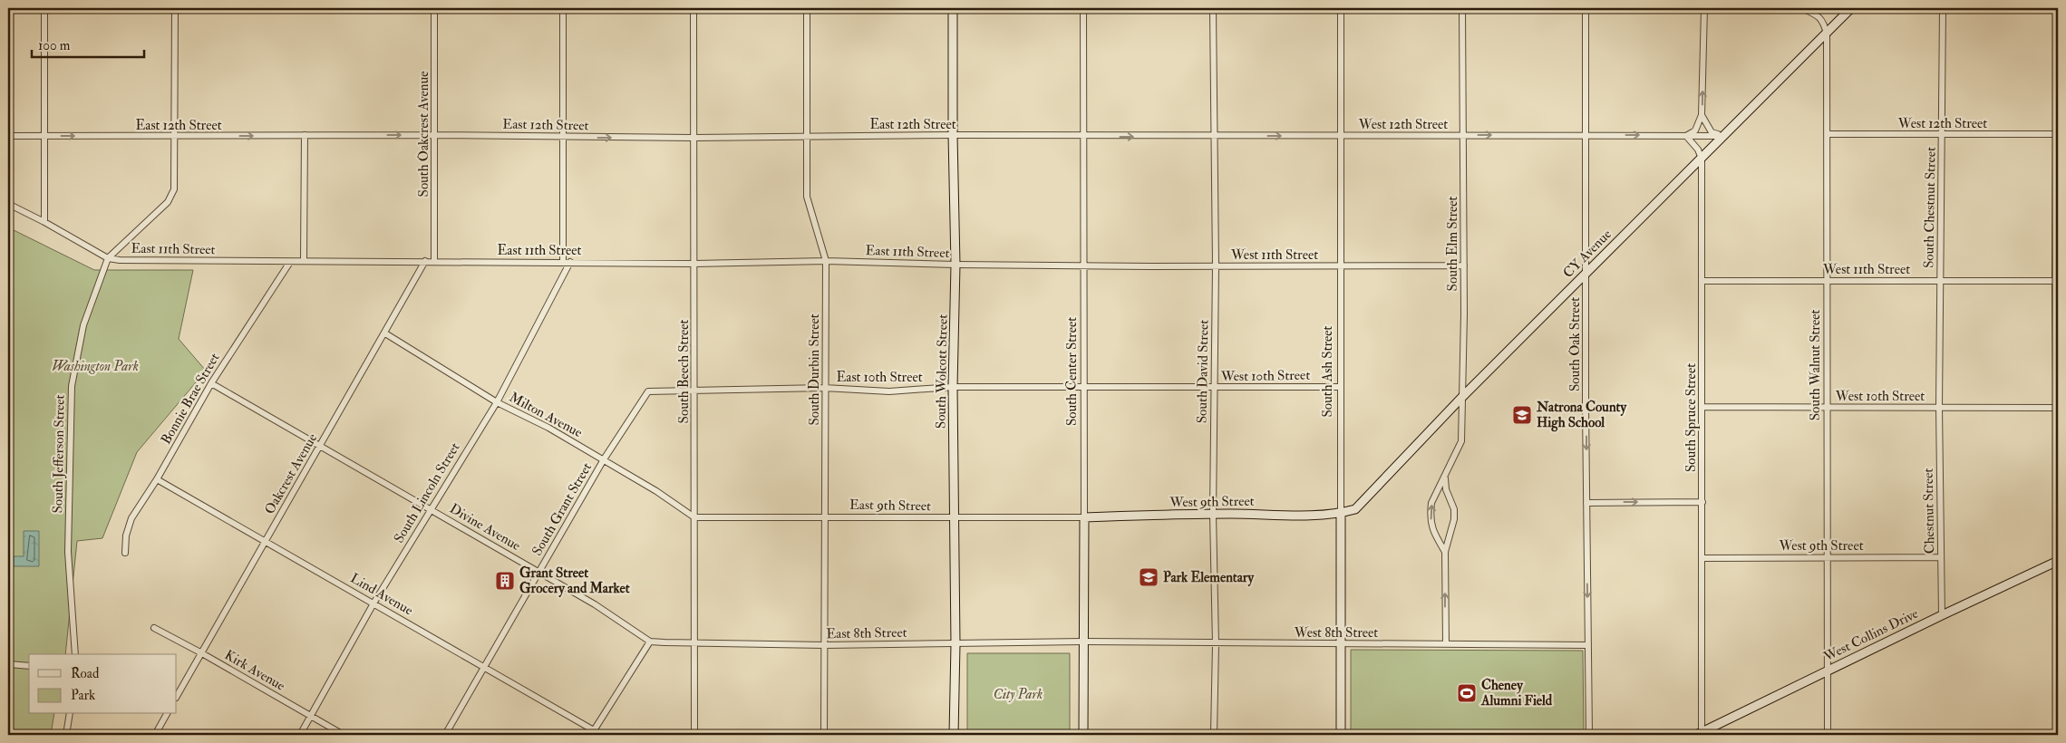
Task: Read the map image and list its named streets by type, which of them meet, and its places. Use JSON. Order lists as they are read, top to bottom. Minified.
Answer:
{"streets":{"main road":["CY Avenue","South Wolcott Street","South Center Street","South Ash Street","West 9th Street","West Collins Drive"],"street":["West 12th Street","East 12th Street","South Oakcrest Avenue","South Chestnut Street","South Elm Street","East 11th Street","West 11th Street","South Oak Street","South Walnut Street","South Durbin Street","South Beech Street","South David Street","West 10th Street","East 10th Street","Bonnie Brae Street","Milton Avenue","South Spruce Street","South Jefferson Street","Oakcrest Avenue","South Lincoln Street","East 9th Street","South Grant Street","Chestnut Street","Divine Avenue","Lind Avenue","West 8th Street","East 8th Street","Kirk Avenue"]},"crossings":[["West 12th Street","East 12th Street"],["West 12th Street","South Chestnut Street"],["West 12th Street","South Elm Street"],["West 12th Street","CY Avenue"],["West 12th Street","South Oak Street"],["West 12th Street","South Walnut Street"],["West 12th Street","South Center Street"],["West 12th Street","South David Street"],["West 12th Street","South Ash Street"],["East 12th Street","South Oakcrest Avenue"],["East 12th Street","South Durbin Street"],["East 12th Street","South Beech Street"],["East 12th Street","South Wolcott Street"],["East 12th Street","South Center Street"],["South Oakcrest Avenue","East 11th Street"],["South Chestnut Street","West 11th Street"],["South Chestnut Street","West 10th Street"],["South Chestnut Street","Chestnut Street"],["South Elm Street","CY Avenue"],["South Elm Street","West 11th Street"],["East 11th Street","West 11th Street"],["East 11th Street","South Durbin Street"],["East 11th Street","South Beech Street"],["East 11th Street","South Wolcott Street"],["East 11th Street","South Center Street"],["East 11th Street","Bonnie Brae Street"],["East 11th Street","South Jefferson Street"],["East 11th Street","Oakcrest Avenue"],["East 11th Street","South Lincoln Street"],["CY Avenue","South Oak Street"],["CY Avenue","South Walnut Street"],["CY Avenue","South Ash Street"],["CY Avenue","South Spruce Street"],["CY Avenue","West 9th Street"],["West 11th Street","South Walnut Street"],["West 11th Street","South Center Street"],["West 11th Street","South David Street"],["West 11th Street","South Ash Street"],["West 11th Street","South Spruce Street"],["South Oak Street","West 8th Street"],["South Walnut Street","West 10th Street"],["South Walnut Street","West 9th Street"],["South Walnut Street","West Collins Drive"],["South Durbin Street","East 10th Street"],["South Durbin Street","East 9th Street"],["South Durbin Street","East 8th Street"],["South Beech Street","East 10th Street"],["South Beech Street","Milton Avenue"],["South Beech Street","East 9th Street"],["South Beech Street","East 8th Street"],["South Wolcott Street","East 10th Street"],["South Wolcott Street","East 9th Street"],["South Wolcott Street","East 8th Street"],["South Center Street","West 10th Street"],["South Center Street","East 10th Street"],["South Center Street","West 9th Street"],["South Center Street","East 9th Street"],["South Center Street","West 8th Street"],["South Center Street","East 8th Street"],["South David Street","West 10th Street"],["South David Street","West 9th Street"],["South David Street","West 8th Street"],["South Ash Street","West 10th Street"],["South Ash Street","West 9th Street"],["South Ash Street","West 8th Street"],["West 10th Street","East 10th Street"],["West 10th Street","South Spruce Street"],["West 10th Street","Chestnut Street"],["East 10th Street","South Grant Street"],["Bonnie Brae Street","Divine Avenue"],["Bonnie Brae Street","Lind Avenue"],["Milton Avenue","Oakcrest Avenue"],["Milton Avenue","South Lincoln Street"],["Milton Avenue","East 9th Street"],["Milton Avenue","South Grant Street"],["South Spruce Street","West 9th Street"],["South Spruce Street","West Collins Drive"],["Oakcrest Avenue","Divine Avenue"],["Oakcrest Avenue","Lind Avenue"],["Oakcrest Avenue","Kirk Avenue"],["South Lincoln Street","Divine Avenue"],["South Lincoln Street","Lind Avenue"],["South Lincoln Street","Kirk Avenue"],["West 9th Street","East 9th Street"],["West 9th Street","Chestnut Street"],["South Grant Street","Divine Avenue"],["South Grant Street","Lind Avenue"],["Chestnut Street","West Collins Drive"],["Divine Avenue","East 8th Street"],["West 8th Street","East 8th Street"]],"one_way":["West 12th Street","East 12th Street","South Oak Street"],"parks":["Washington Park","City Park"],"places":{"school or university":["Natrona County High School","Park Elementary"],"building":["Grant Street Grocery and Market"],"sports":["Cheney Alumni Field"]},"legend":["Road","Park"],"scale_bar":"100 m"}
